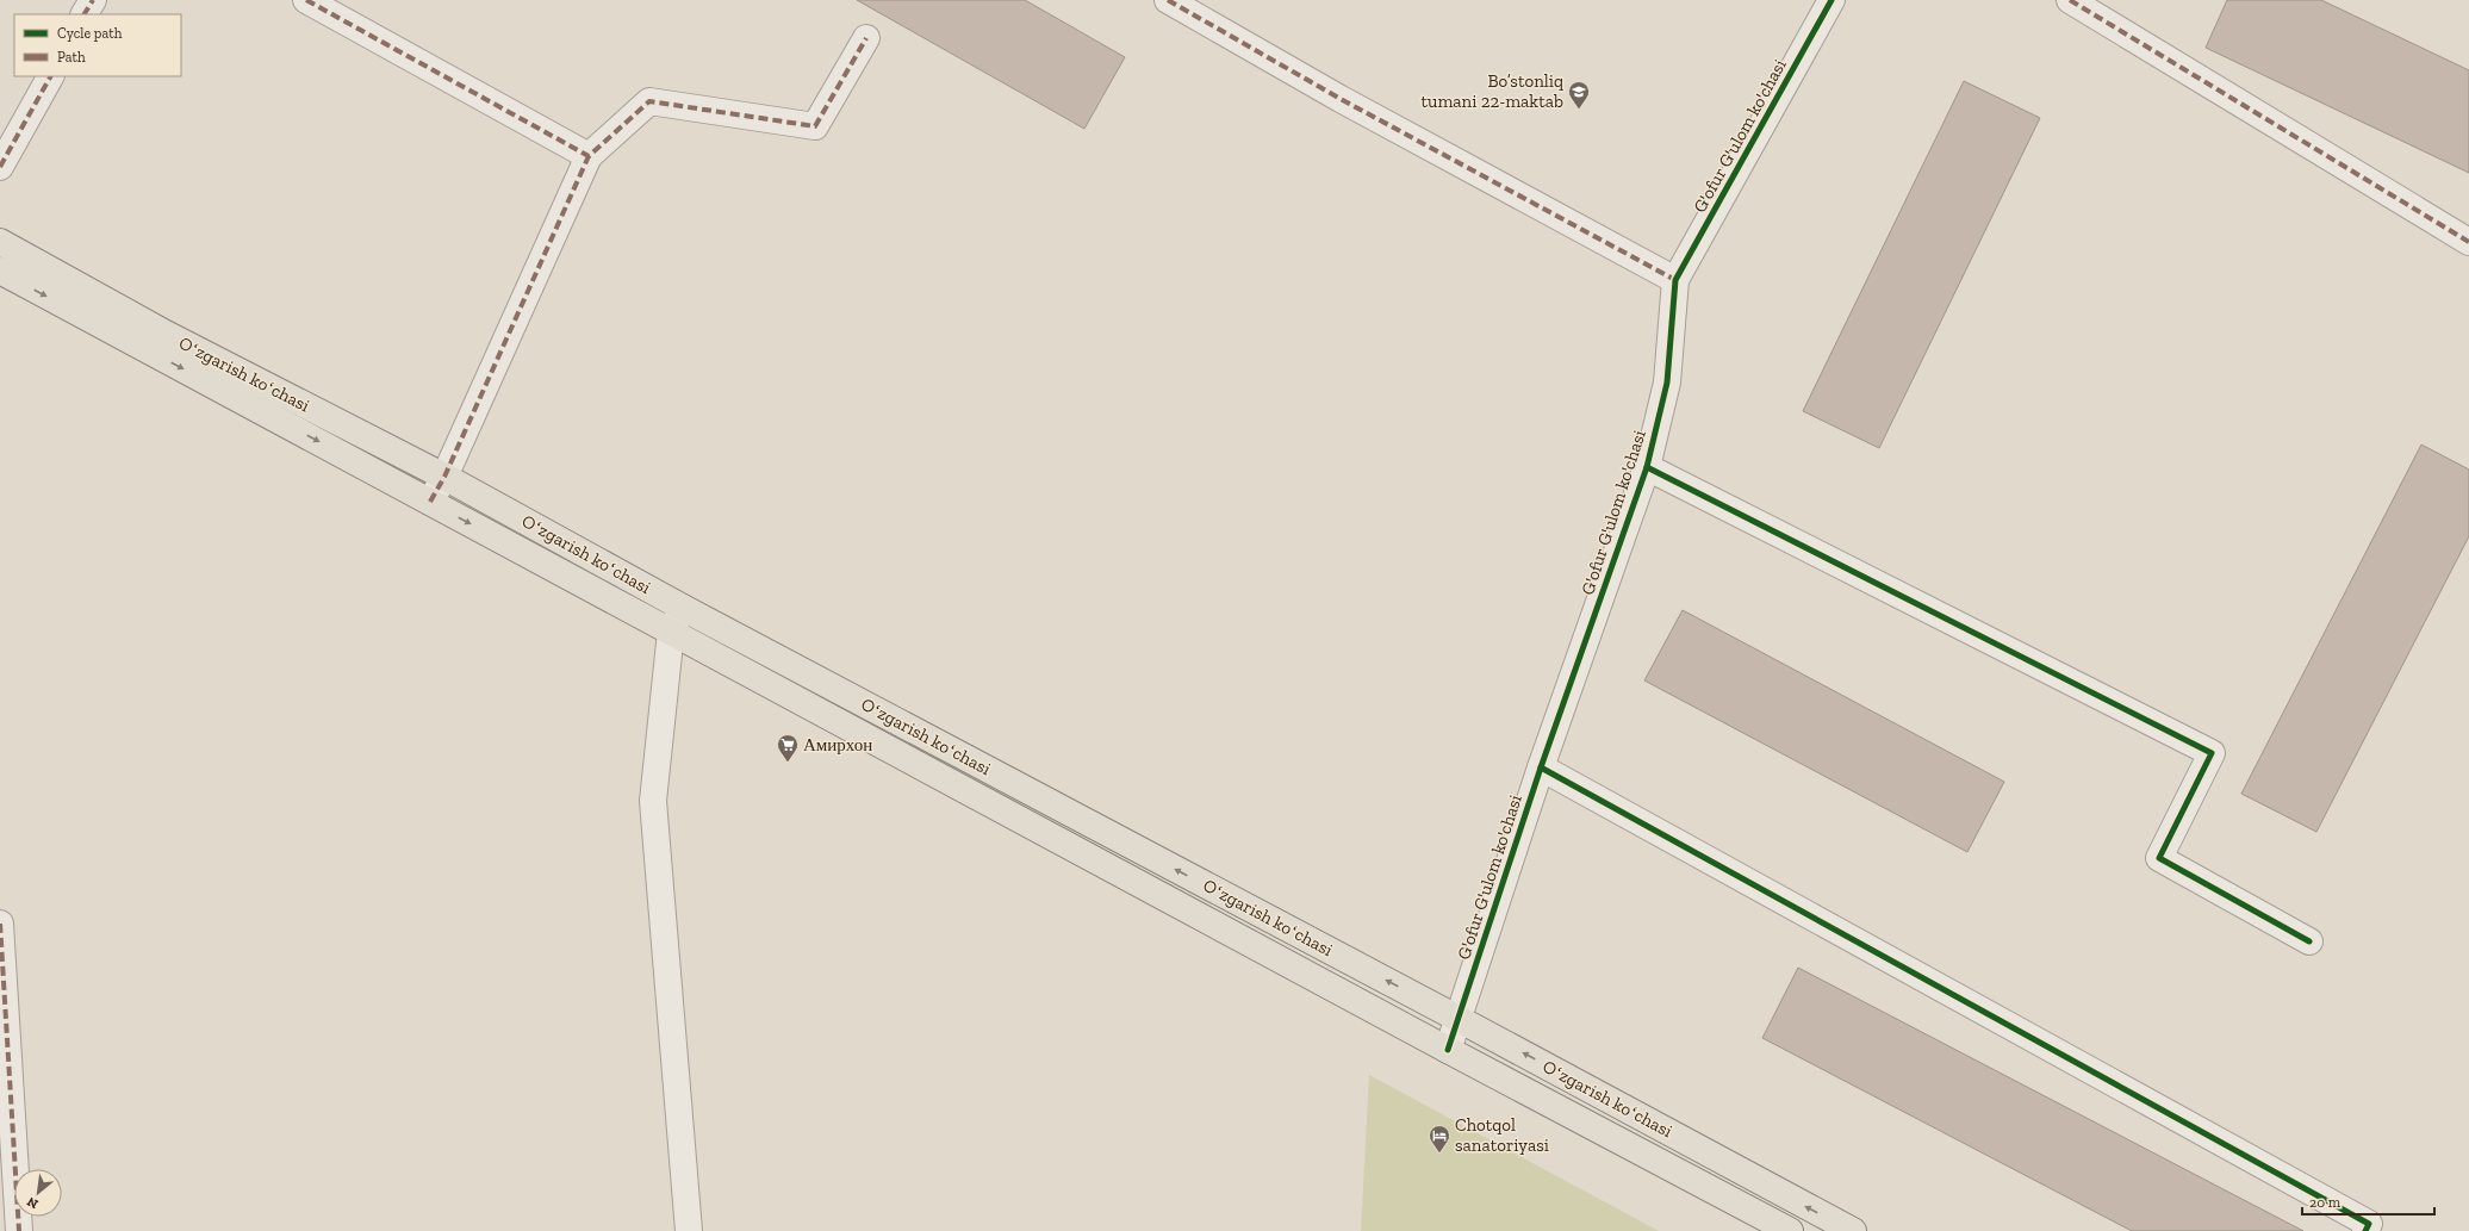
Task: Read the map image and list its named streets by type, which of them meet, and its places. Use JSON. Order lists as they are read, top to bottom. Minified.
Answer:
{"streets":{"main road":["Oʻzgarish koʻchasi"],"street":["G'ofur G'ulom ko'chasi"]},"crossings":[["G'ofur G'ulom ko'chasi","Oʻzgarish koʻchasi"]],"places":{"school or university":["Bo’stonliq tumani 22-maktab"],"supermarket":["Амирхон"],"hotel":["Chotqol sanatoriyasi"]},"legend":["Cycle path","Path"],"scale_bar":"20 m","north":"bottom left"}
